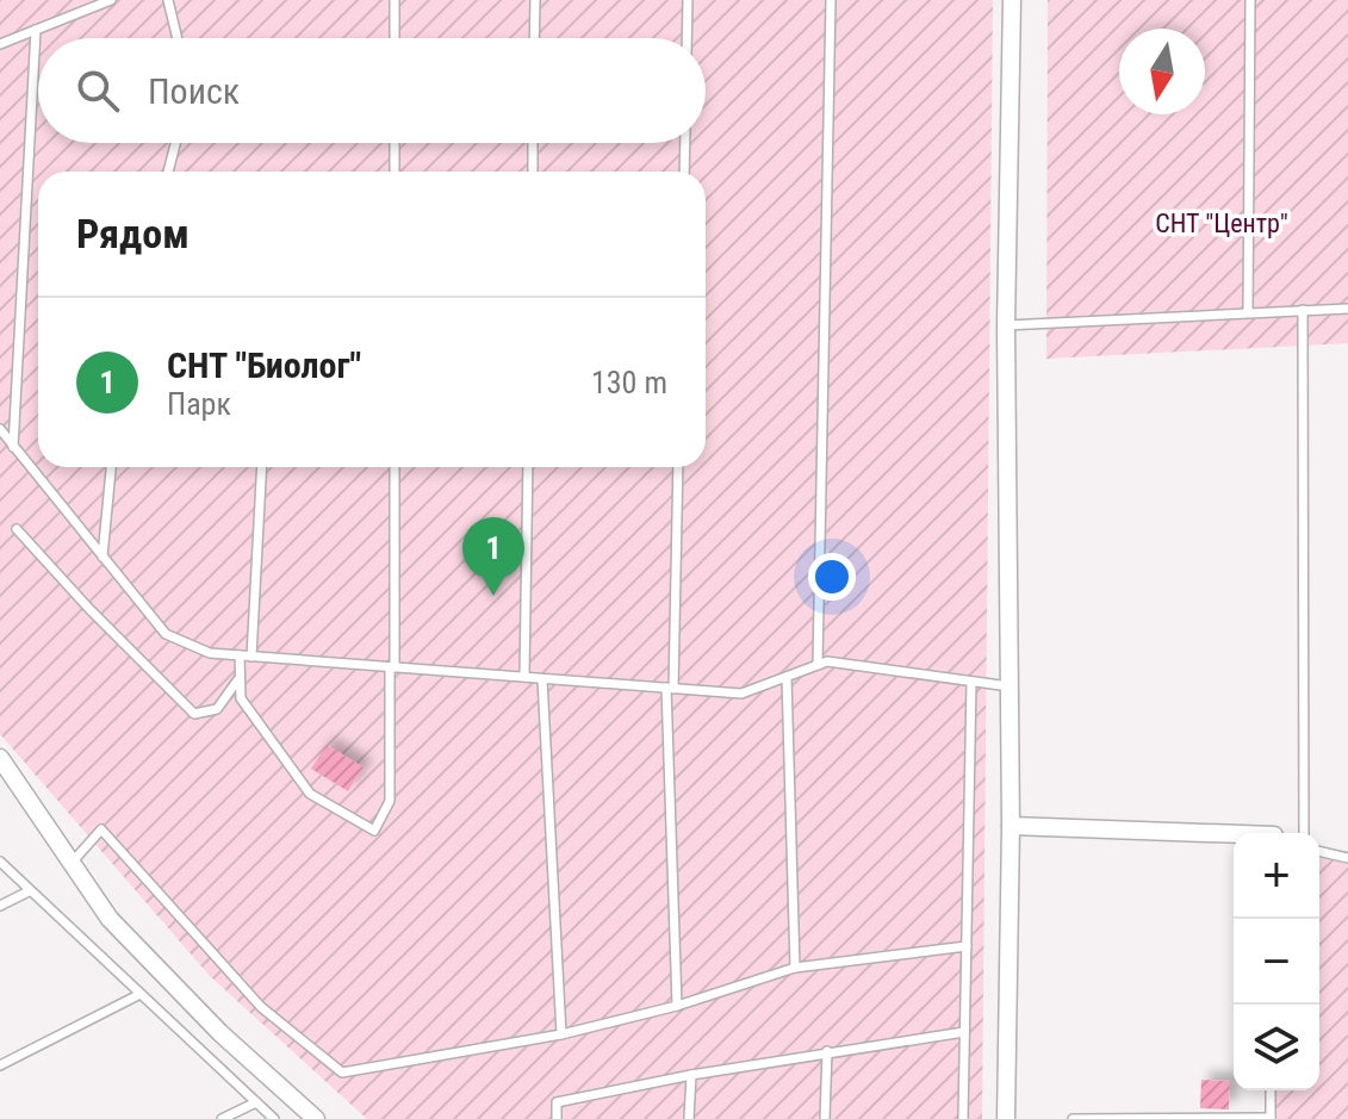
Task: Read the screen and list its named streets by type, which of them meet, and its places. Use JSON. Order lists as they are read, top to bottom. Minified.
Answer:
{"parks":["СНТ \"Центр\""],"north":"bottom","page":{"search":"Поиск","heading":"Рядом","list":[{"mark":"1","name":"СНТ \"Биолог\"","note":"Парк","value":"130 m"}],"pins":"1","map_buttons":["+","−"]}}
